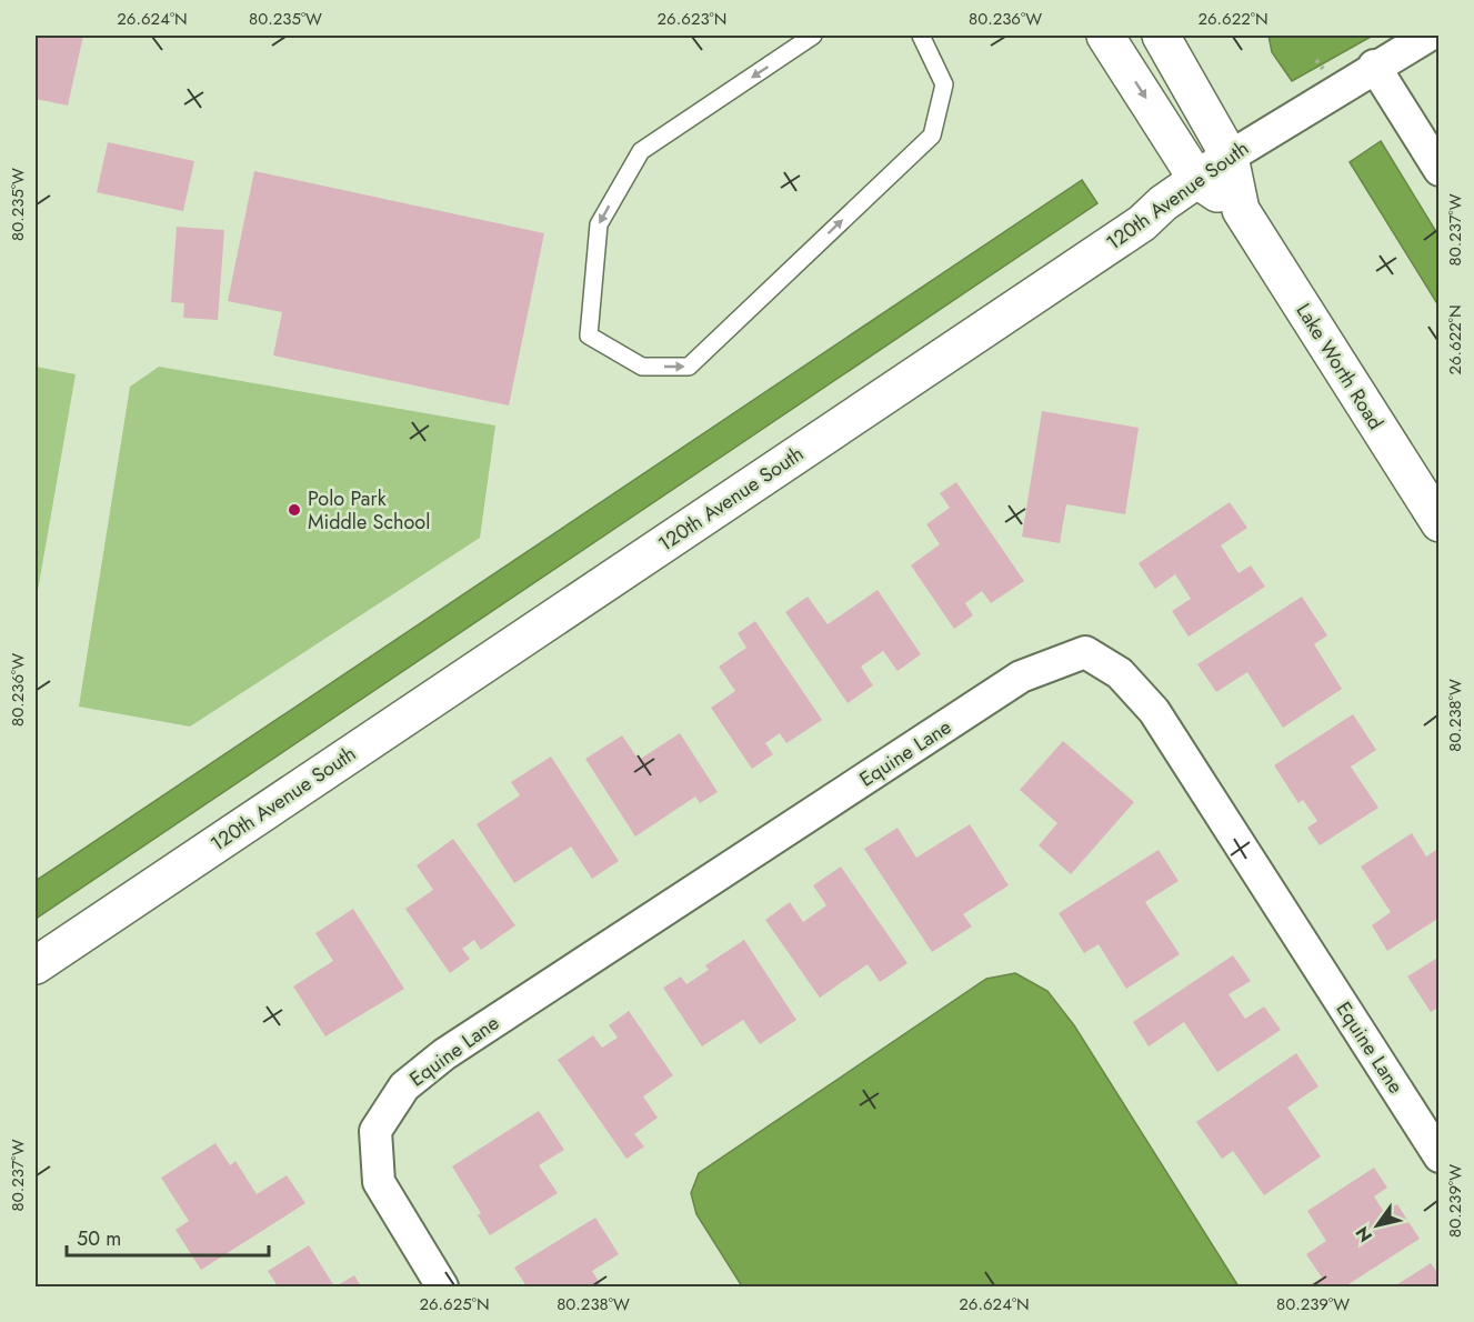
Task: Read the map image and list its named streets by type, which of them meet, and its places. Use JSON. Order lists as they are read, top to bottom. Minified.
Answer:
{"streets":{"street":["120th Avenue South","Lake Worth Road","Equine Lane"]},"crossings":[["120th Avenue South","Lake Worth Road"]],"places":["Polo Park Middle School"],"scale_bar":"50 m","north":"bottom left","coordinates":["26.624°N","80.235°W","26.623°N","80.236°W","26.622°N","80.237°W","80.238°W","80.239°W","26.625°N"]}
